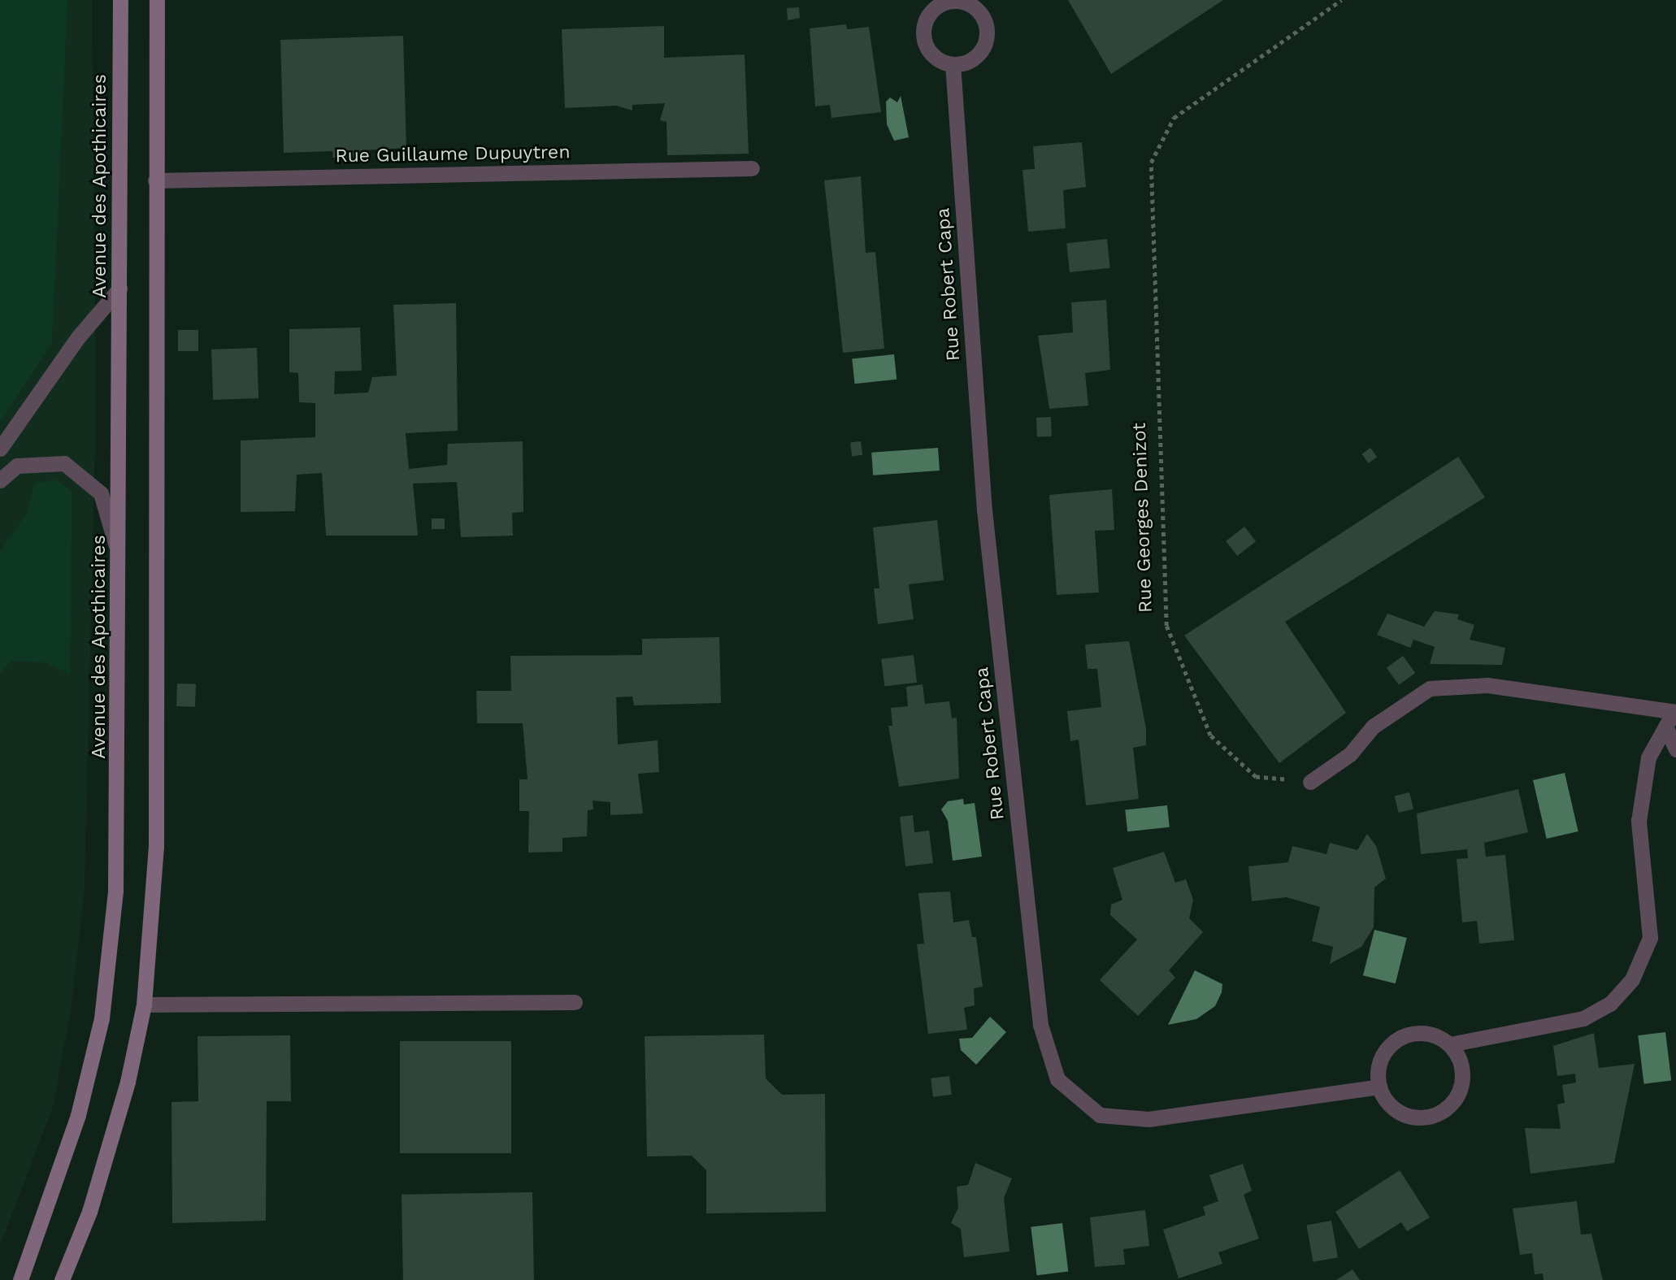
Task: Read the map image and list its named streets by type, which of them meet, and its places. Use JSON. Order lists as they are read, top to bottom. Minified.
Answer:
{"streets":{"main road":["Avenue des Apothicaires"],"street":["Rue Guillaume Dupuytren","Rue Robert Capa"],"path":["Rue Georges Denizot"]}}
